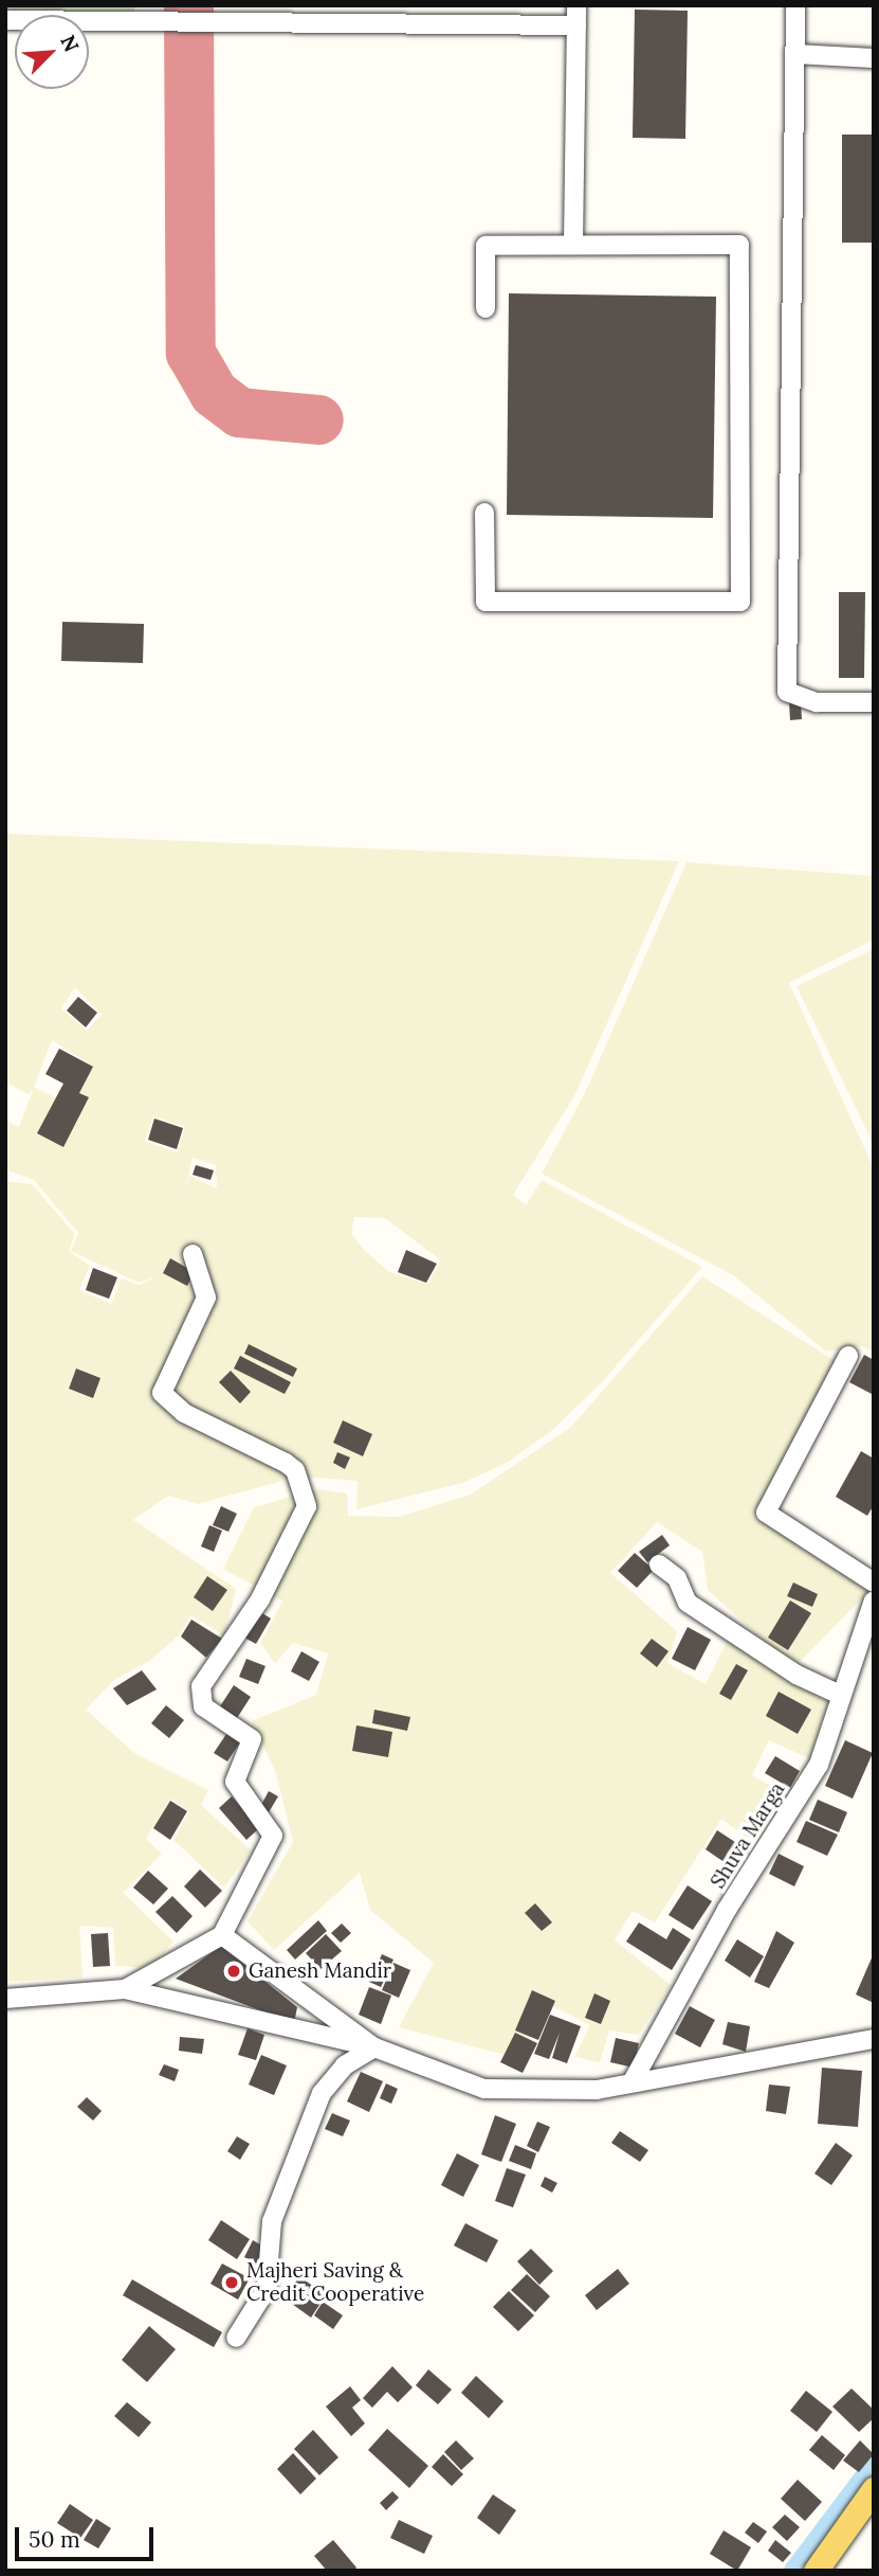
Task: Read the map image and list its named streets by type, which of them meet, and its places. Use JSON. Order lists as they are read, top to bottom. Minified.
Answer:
{"streets":{"street":["Shuva Marga"]},"places":["Ganesh Mandir","Majheri Saving & Credit Cooperative"],"scale_bar":"50 m","north":"top right"}
